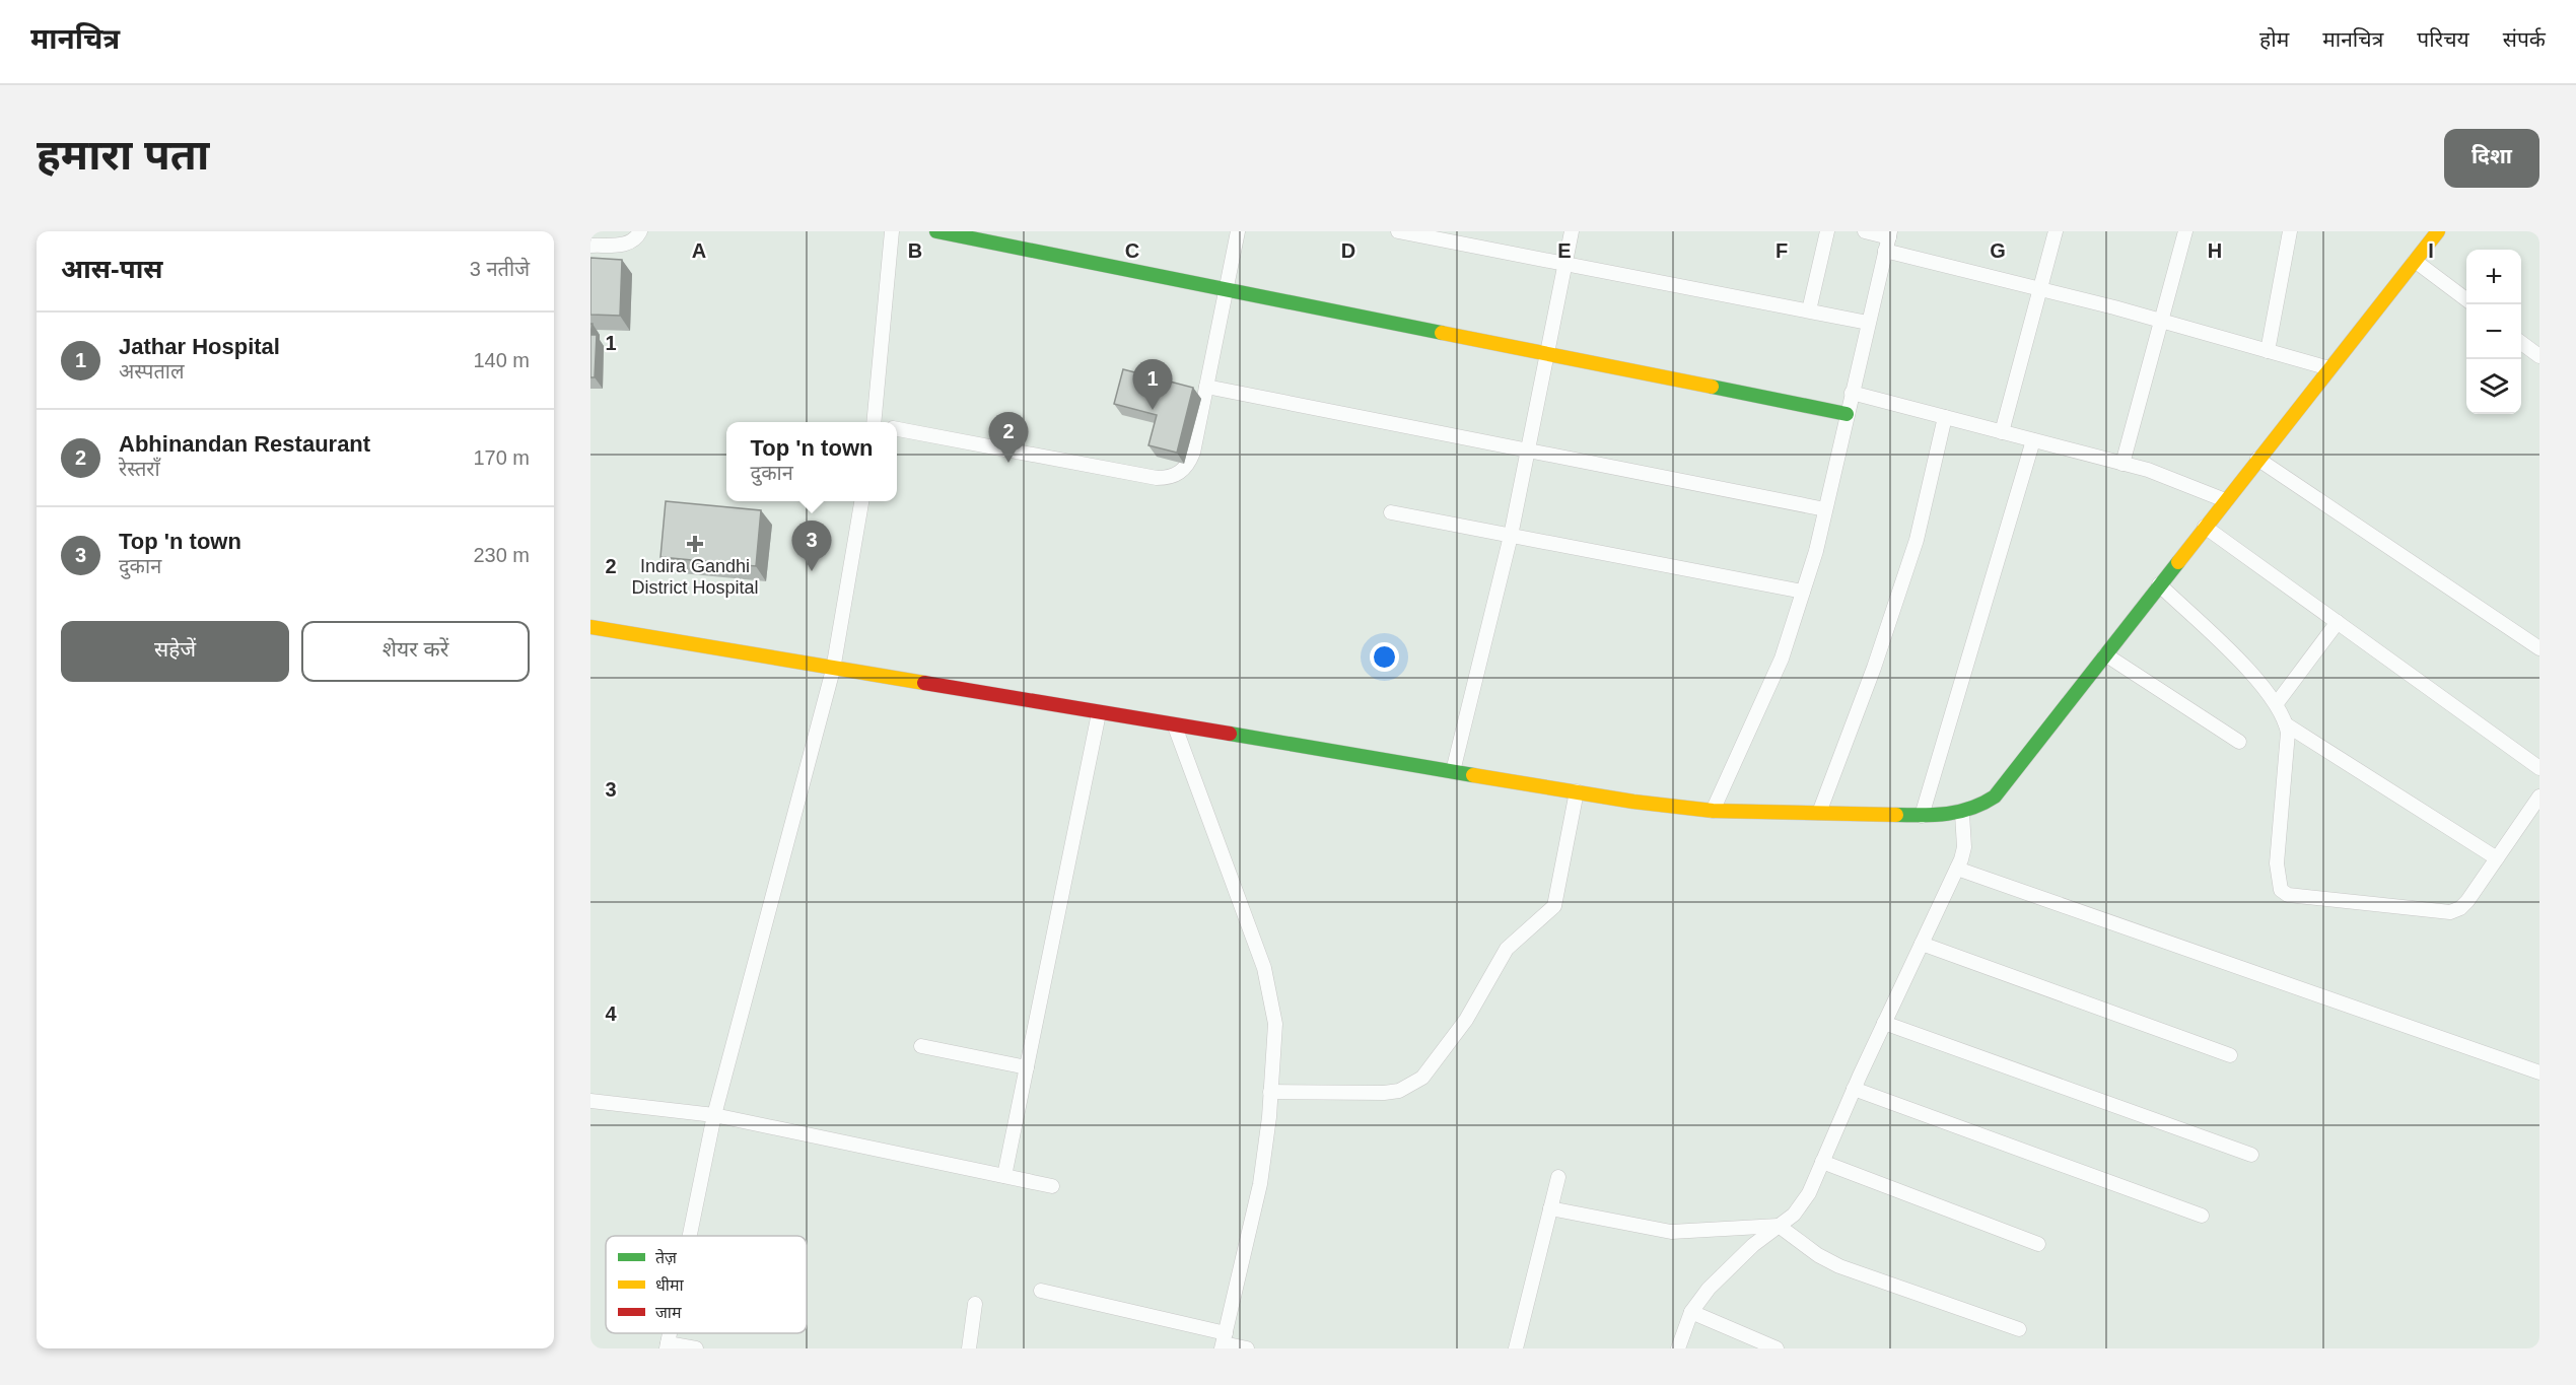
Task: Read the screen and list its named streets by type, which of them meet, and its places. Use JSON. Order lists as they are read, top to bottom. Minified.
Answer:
{"places":{"health":["Indira Gandhi District Hospital"]},"legend":["तेज़","धीमा","जाम"],"page":{"header":"मानचित्र","nav":["होम","मानचित्र","परिचय","संपर्क"],"buttons":["दिशा",["सहेजें","शेयर करें"]],"title":"हमारा पता","heading":["आस-पास","3 नतीजे"],"map_buttons":["+","−"],"list":[{"mark":"1","name":"Jathar Hospital","note":"अस्पताल","value":"140 m"},{"mark":"2","name":"Abhinandan Restaurant","note":"रेस्तराँ","value":"170 m"},{"mark":"3","name":"Top 'n town","note":"दुकान","value":"230 m"}],"pins":["1","2","3"],"popup":["Top 'n town","दुकान"]},"grid":{"columns":["A","B","C","D","E","F","G","H","I"],"rows":["1","2","3","4"]}}
